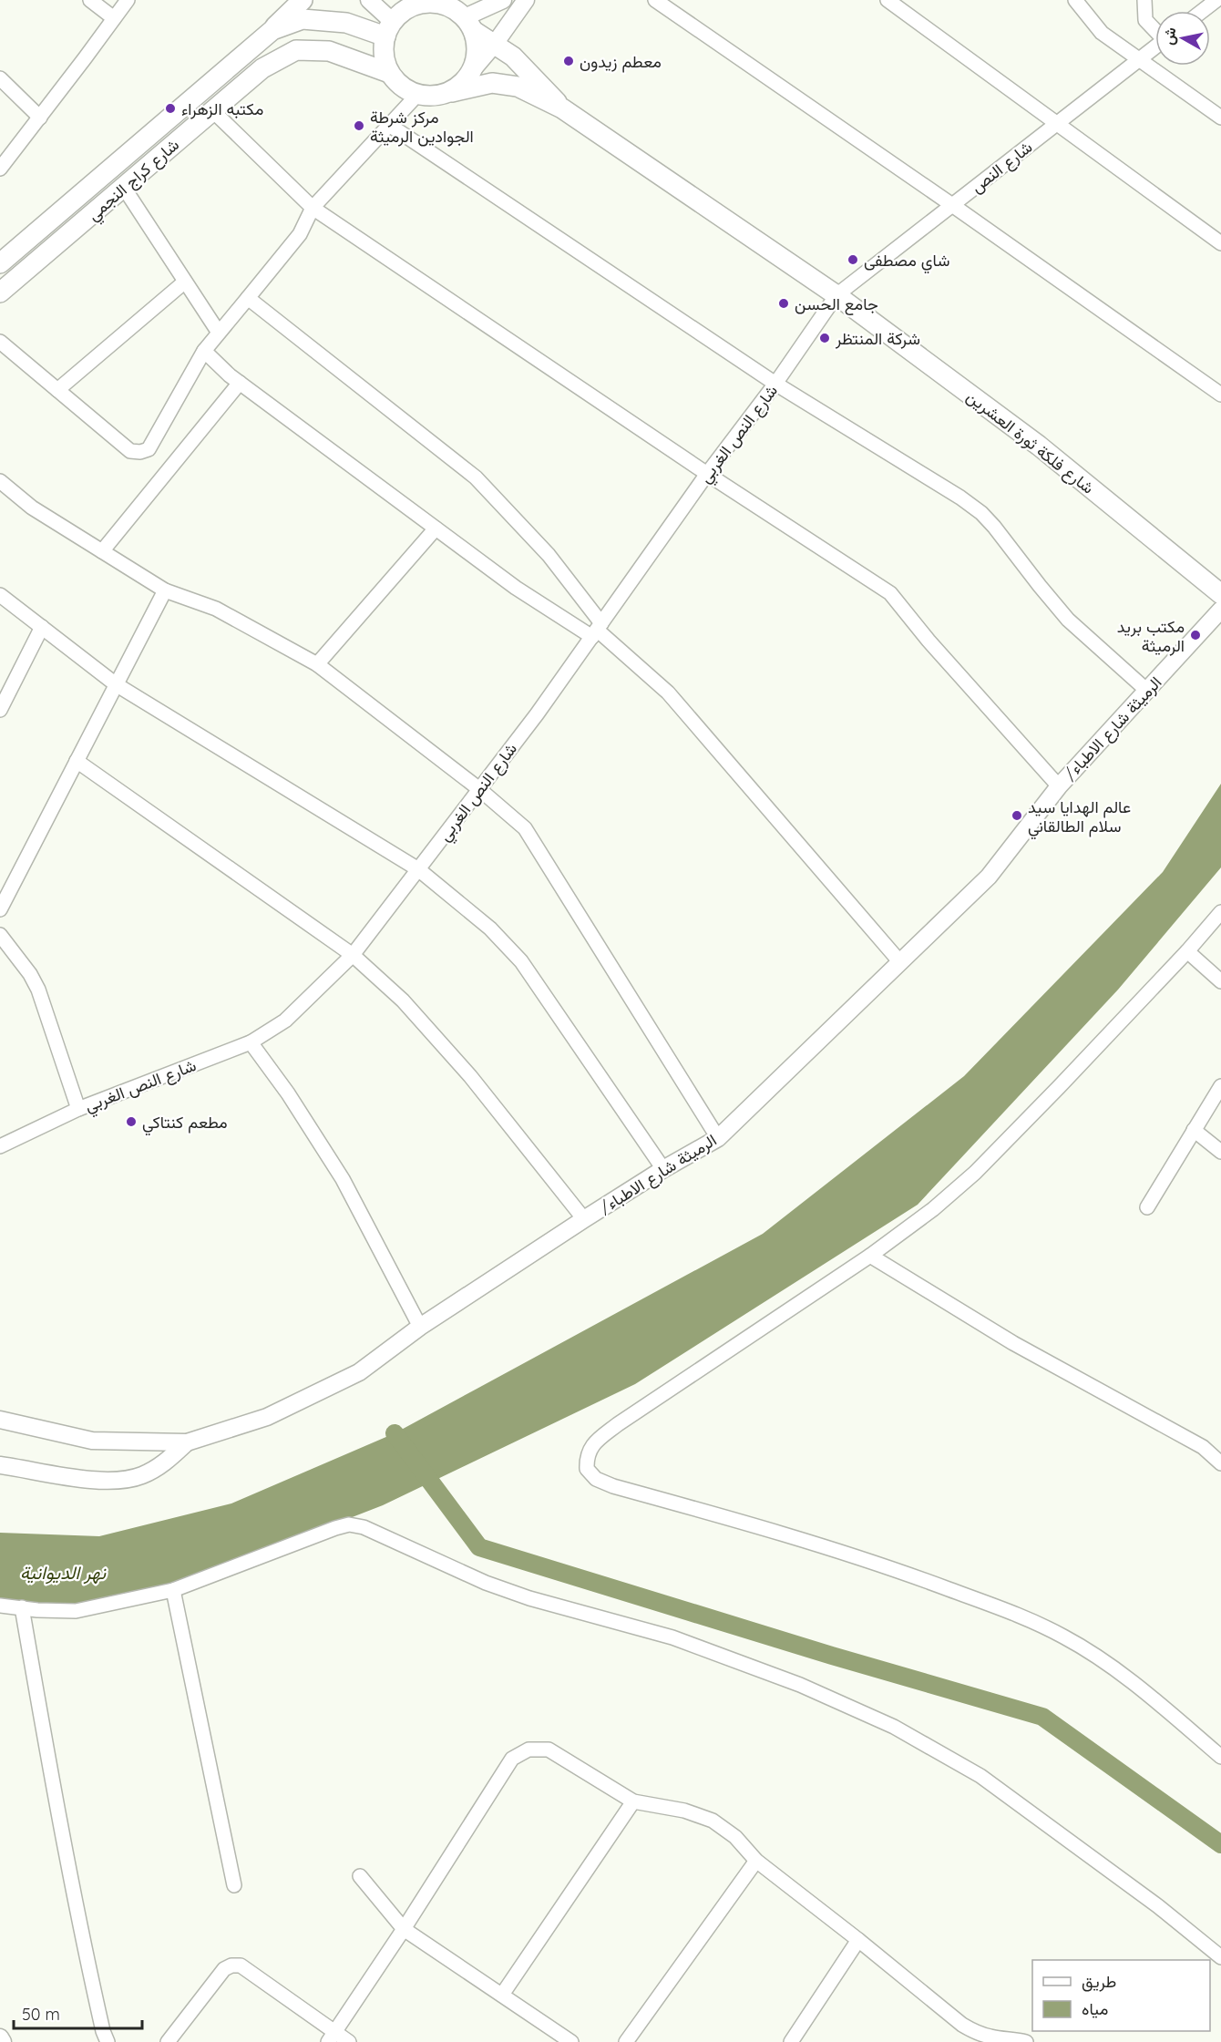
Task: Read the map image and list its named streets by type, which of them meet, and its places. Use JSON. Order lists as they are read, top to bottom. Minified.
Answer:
{"streets":{"main road":["شارع كراج النجمي","شارع فلكة ثورة العشرين"],"street":["شارع النص","شارع النص الغربي","/الرميثة شارع الاطباء"]},"crossings":[["شارع النص","شارع النص الغربي"],["شارع النص","شارع فلكة ثورة العشرين"],["شارع النص الغربي","شارع فلكة ثورة العشرين"]],"water":["نهر الديوانية"],"places":["معطم زيدون","مكتبه الزهراء","مركز شرطة الجوادين الرميثة","شاي مصطفى","جامع الحسن","شركة المنتظر","مكتب بريد الرميثة","عالم الهدايا سيد سلام الطالقاني","مطعم كنتاكي"],"legend":["طريق","مياه"],"scale_bar":"50 m","north":"left"}
